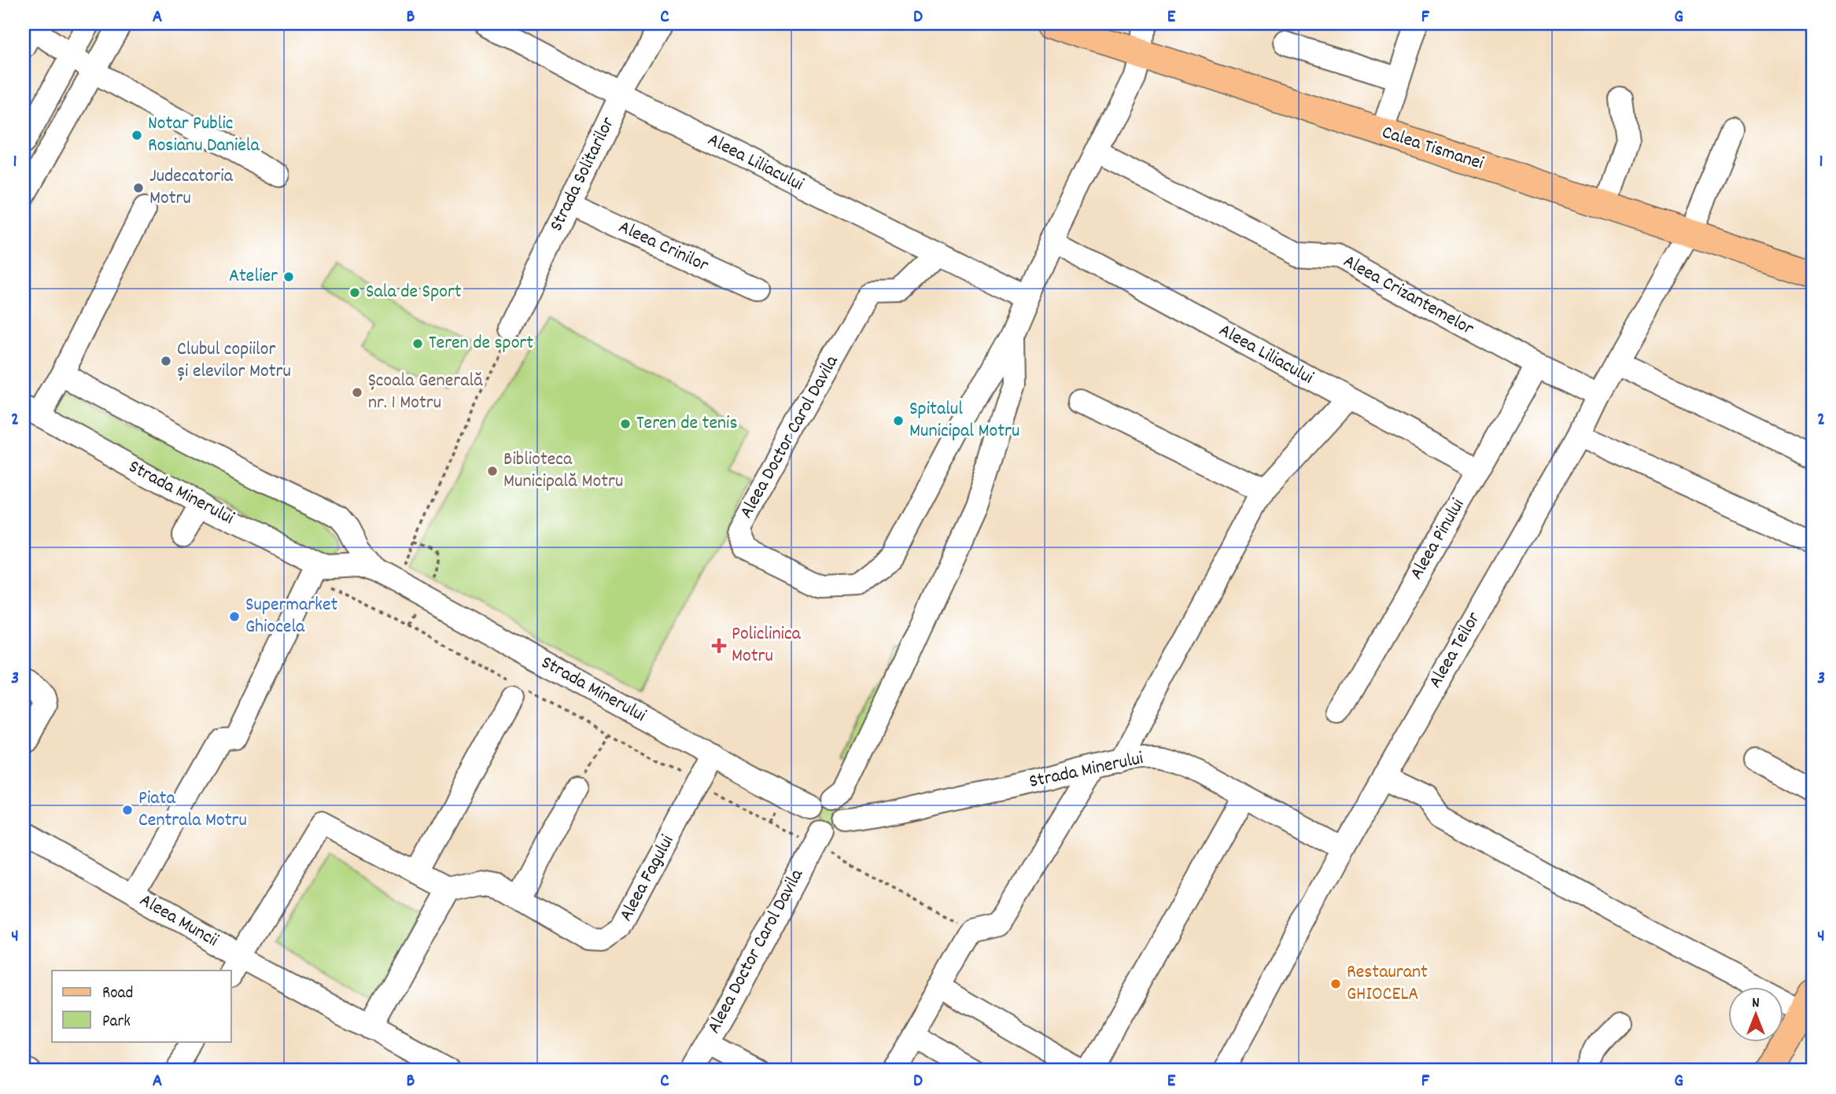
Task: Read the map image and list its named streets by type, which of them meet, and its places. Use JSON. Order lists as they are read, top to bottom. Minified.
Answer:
{"streets":{"main road":["Calea Tismanei"],"street":["Aleea Liliacului","Strada Solitarilor","Aleea Crinilor","Aleea Crizantemelor","Aleea Doctor Carol Davila","Strada Minerului","Aleea Pinului","Aleea Teilor","Aleea Fagului","Aleea Muncii"]},"crossings":[["Calea Tismanei","Aleea Doctor Carol Davila"],["Calea Tismanei","Aleea Teilor"],["Aleea Liliacului","Strada Solitarilor"],["Aleea Liliacului","Aleea Doctor Carol Davila"],["Aleea Liliacului","Aleea Pinului"],["Strada Solitarilor","Aleea Crinilor"],["Aleea Crizantemelor","Aleea Doctor Carol Davila"],["Aleea Crizantemelor","Aleea Pinului"],["Aleea Crizantemelor","Aleea Teilor"],["Aleea Doctor Carol Davila","Strada Minerului"],["Strada Minerului","Aleea Teilor"],["Strada Minerului","Aleea Fagului"]],"places":{"other":["Notar Public Rosianu Daniela","Judecatoria Motru","Atelier","Sala de Sport","Teren de sport","Clubul copiilor și elevilor Motru","Școala Generală nr. 1 Motru","Spitalul Municipal Motru","Teren de tenis","Biblioteca Municipală Motru","Supermarket Ghiocela","Piata Centrala Motru","Restaurant GHIOCELA"],"health":["Policlinica Motru"]},"legend":["Road","Park"],"north":"top","grid":{"columns":["A","B","C","D","E","F","G"],"rows":["1","2","3","4"]}}
